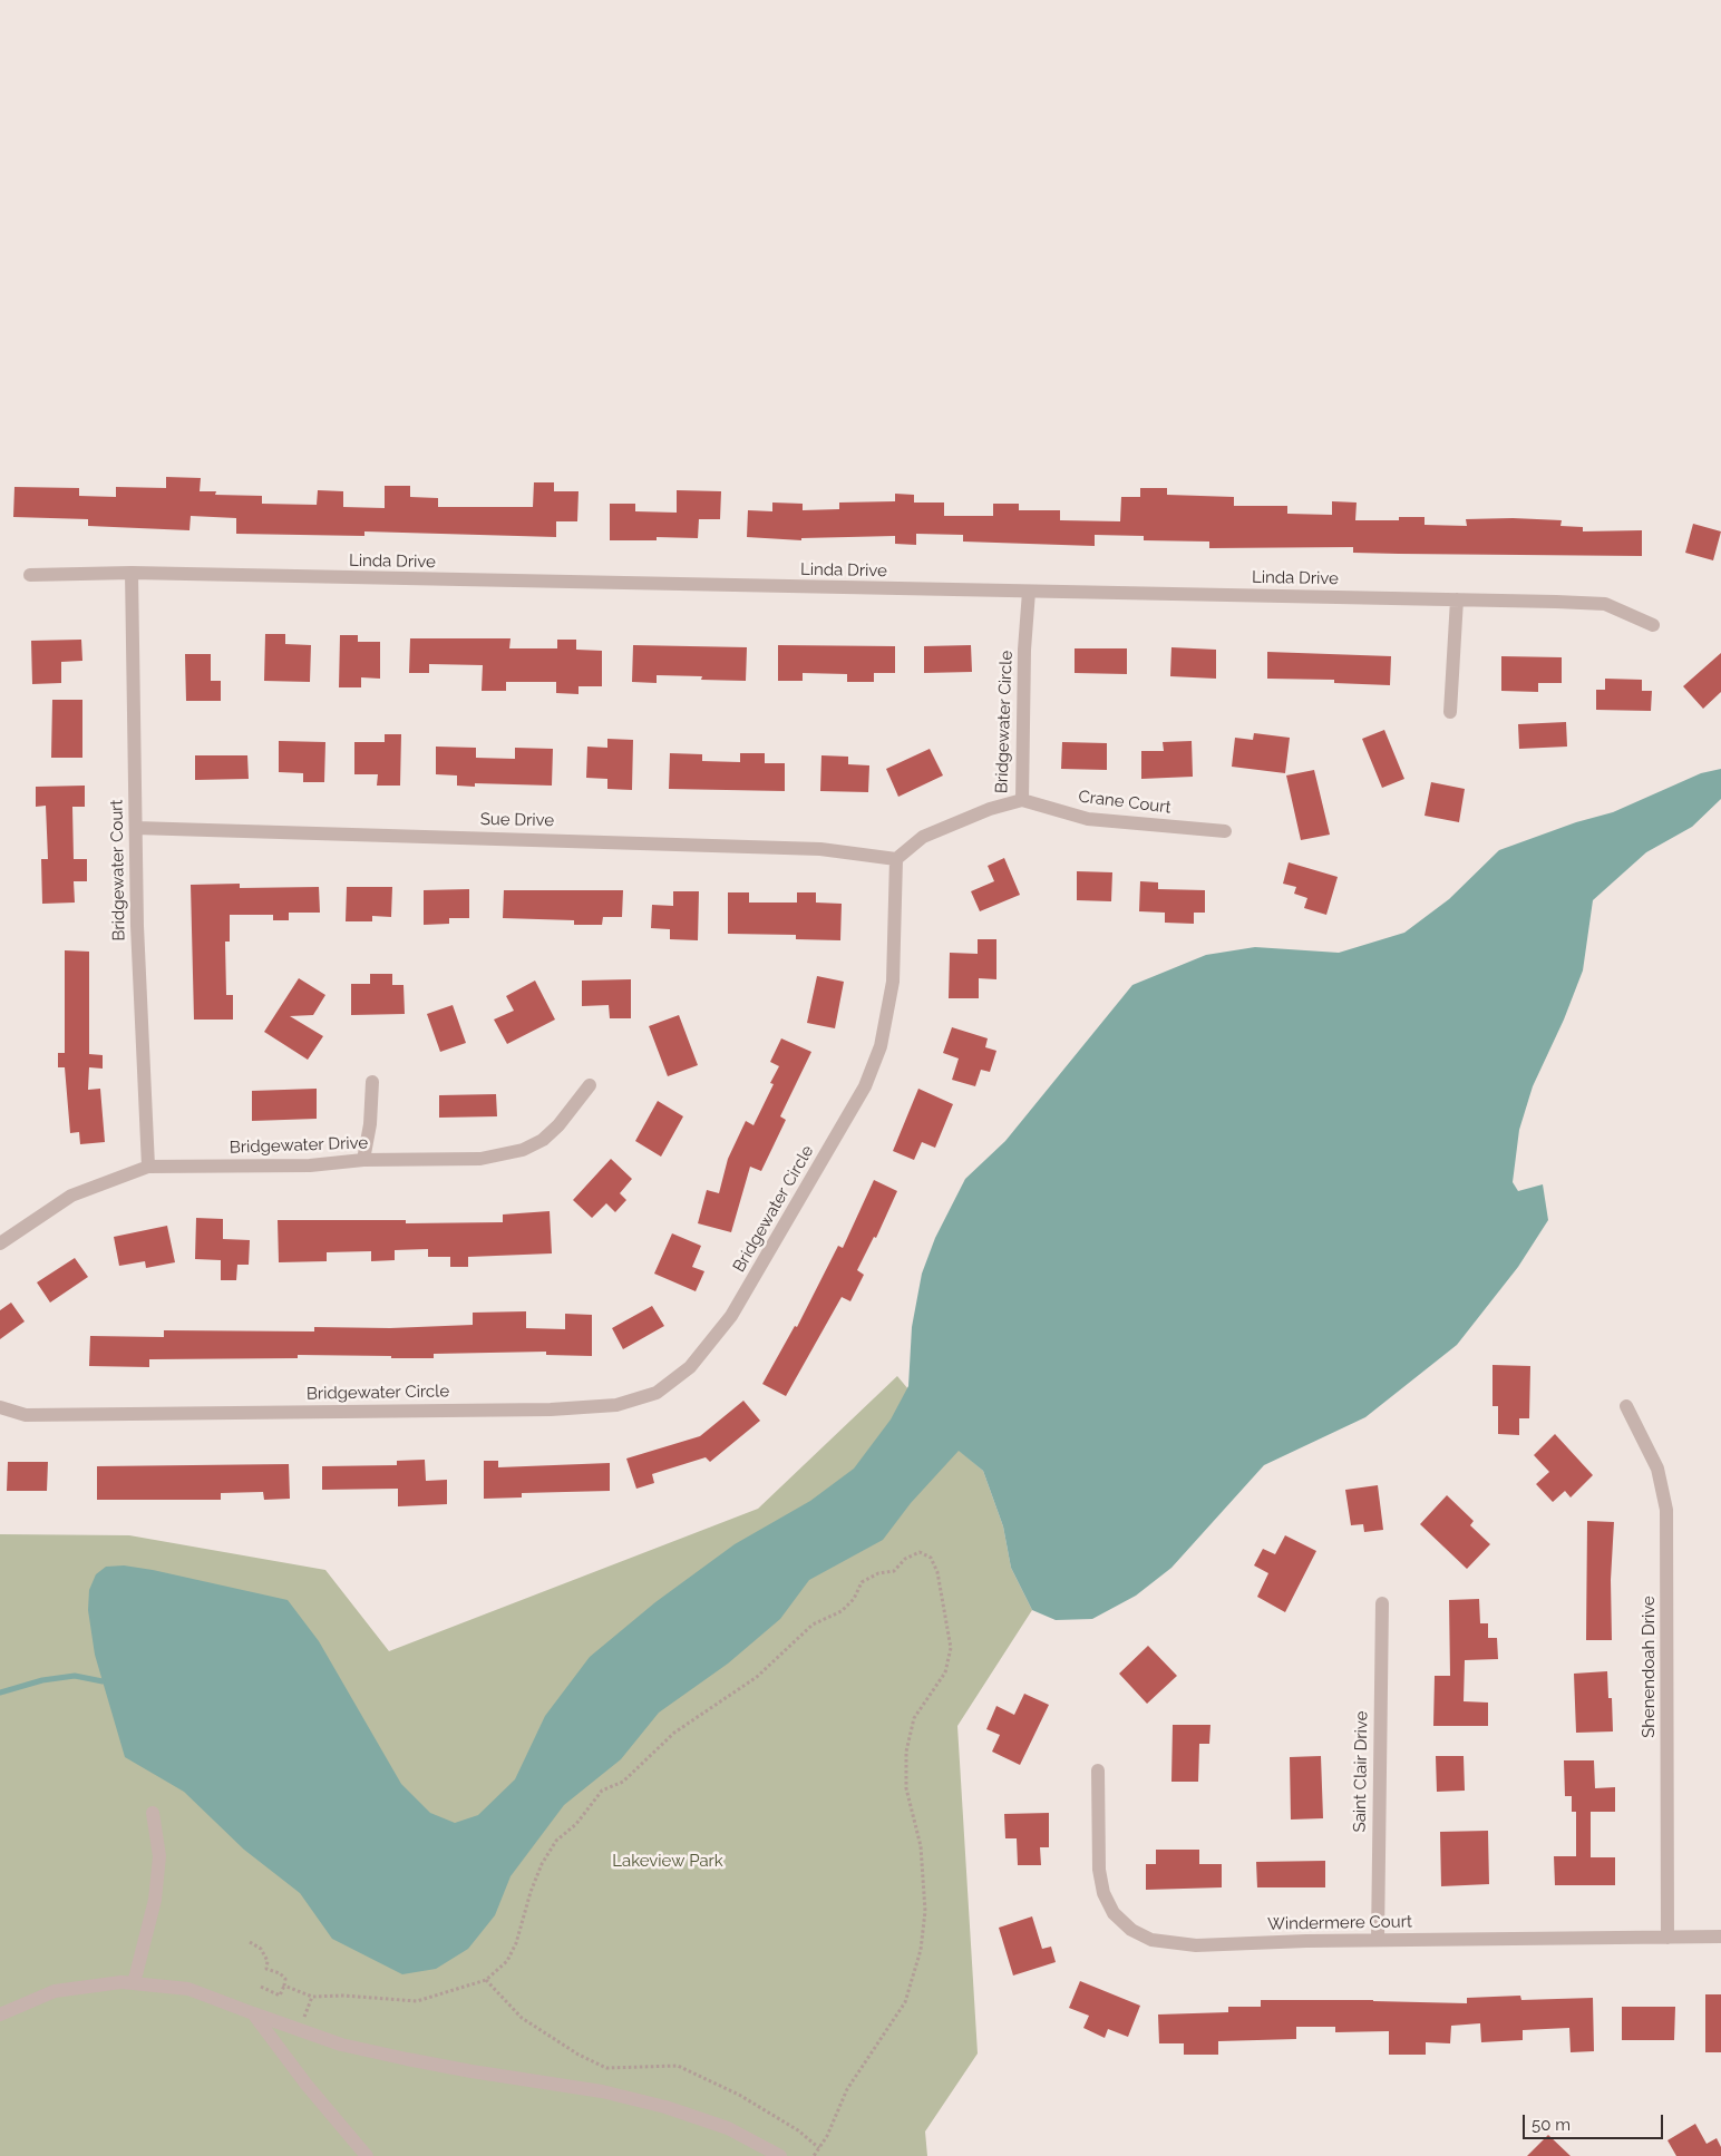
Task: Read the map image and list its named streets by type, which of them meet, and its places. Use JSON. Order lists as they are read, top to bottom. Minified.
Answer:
{"streets":{"street":["Linda Drive","Bridgewater Circle","Crane Court","Sue Drive","Bridgewater Court","Bridgewater Drive","Shenendoah Drive","Saint Clair Drive","Windermere Court"]},"crossings":[["Linda Drive","Bridgewater Circle"],["Linda Drive","Bridgewater Court"],["Bridgewater Circle","Crane Court"],["Bridgewater Circle","Sue Drive"],["Sue Drive","Bridgewater Court"],["Bridgewater Court","Bridgewater Drive"],["Shenendoah Drive","Windermere Court"],["Saint Clair Drive","Windermere Court"]],"parks":["Lakeview Park"],"scale_bar":"50 m"}
